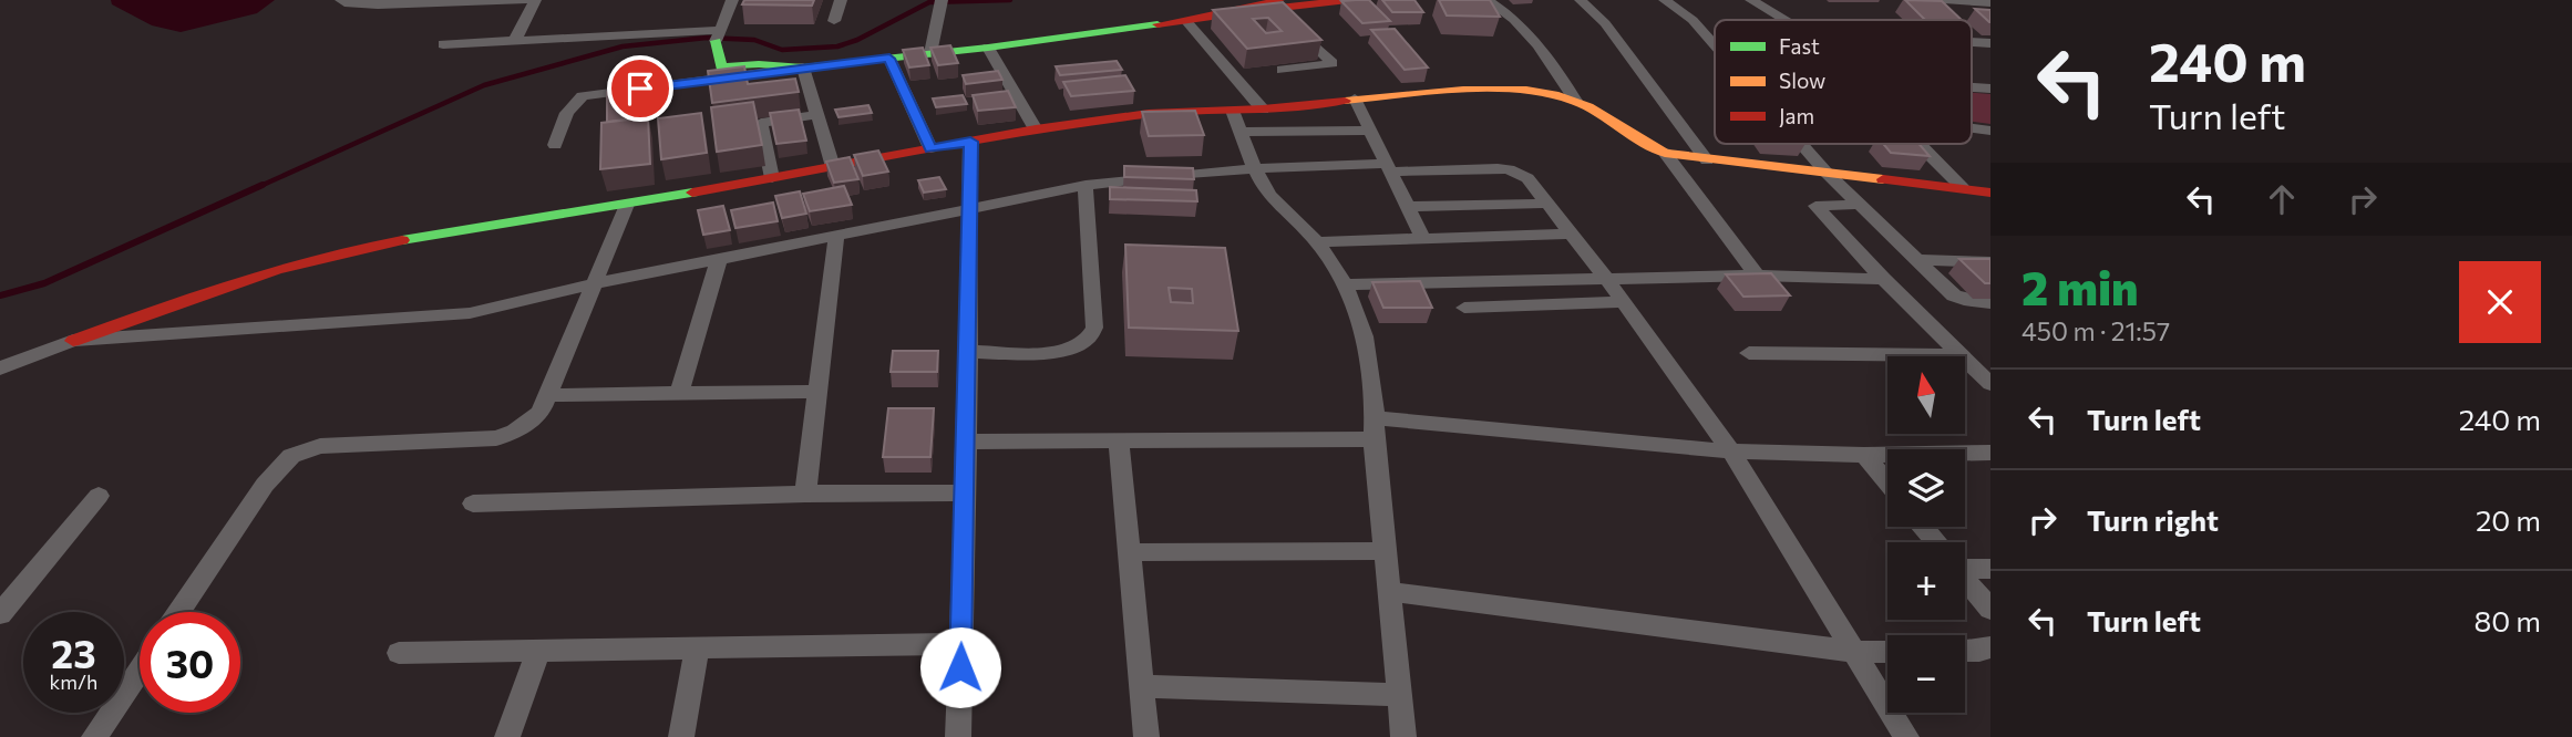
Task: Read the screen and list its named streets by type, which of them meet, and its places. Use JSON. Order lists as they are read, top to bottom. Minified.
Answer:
{"legend":["Fast","Slow","Jam"],"north":"top","page":{"turn":["240 m","Turn left"],"heading":["2 min","450 m · 21:57"],"map_buttons":["+","−"],"list":[{"name":"Turn left","value":"240 m"},{"name":"Turn right","value":"20 m"},{"name":"Turn left","value":"80 m"}],"speed":"23 km/h","limit":"30"}}
